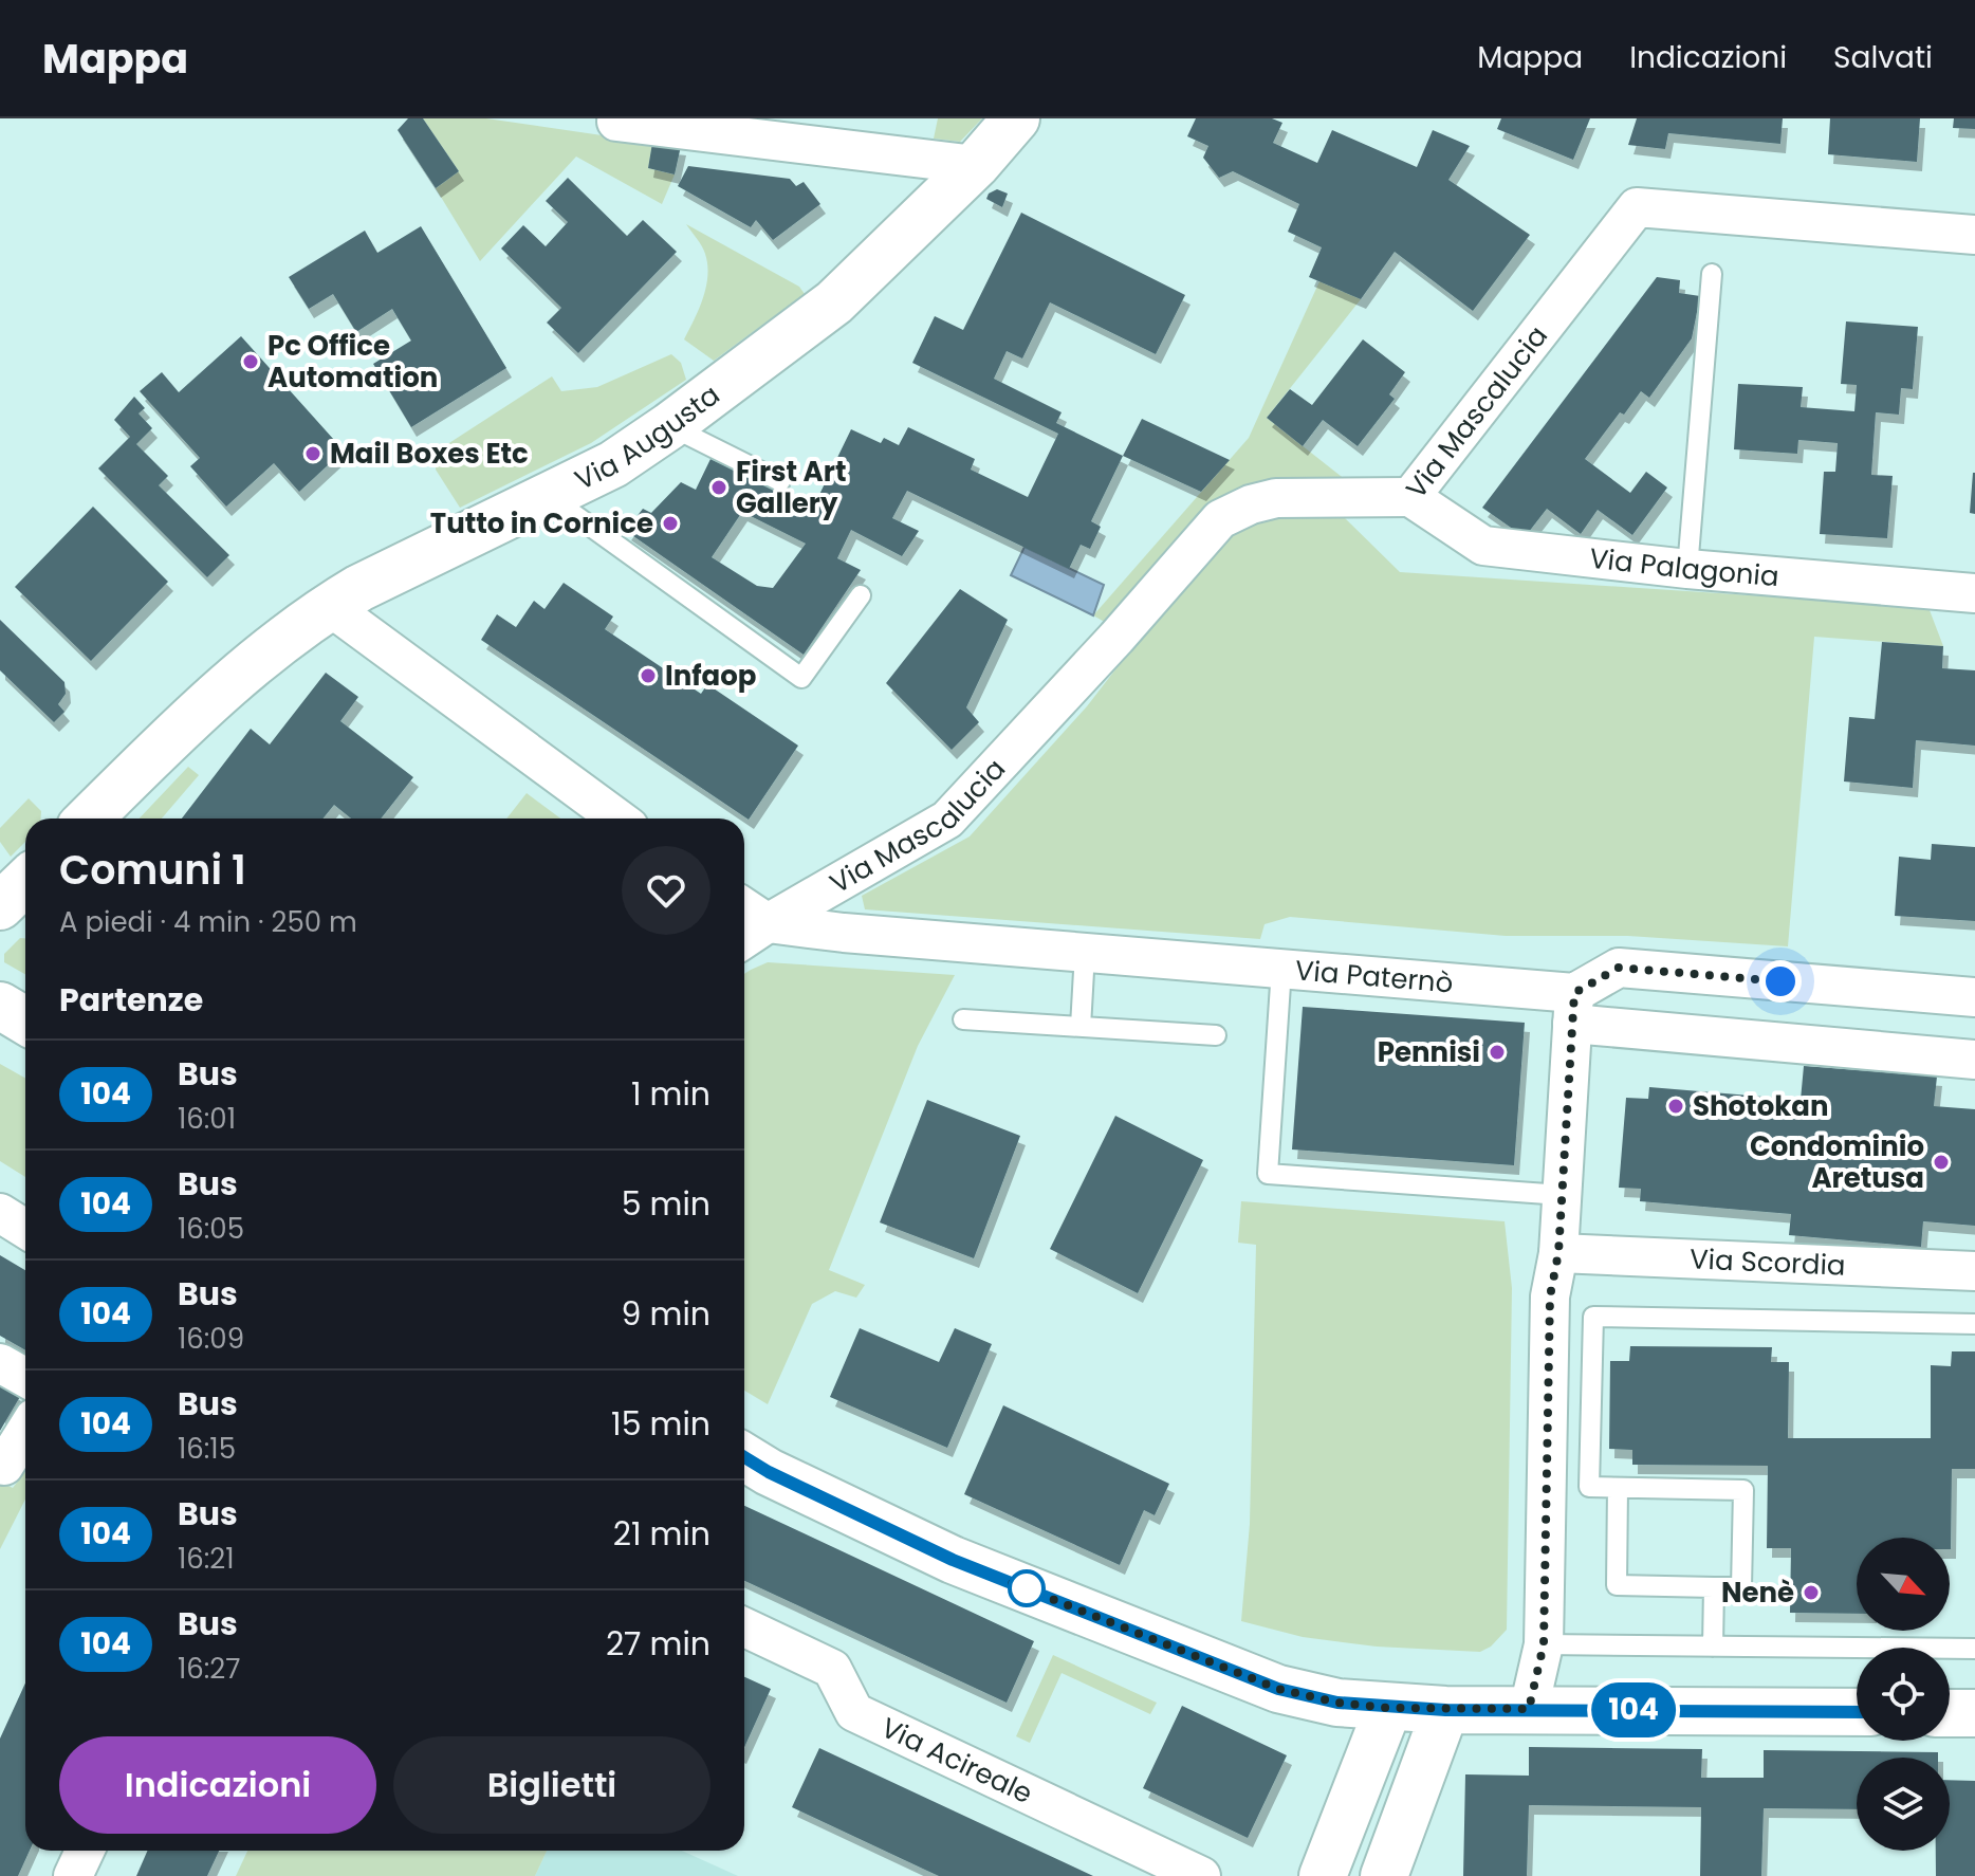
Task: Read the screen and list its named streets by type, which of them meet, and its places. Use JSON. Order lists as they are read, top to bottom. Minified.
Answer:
{"streets":{"street":["Via Mascalucia","Via Augusta","Via Palagonia","Via Paternò","Via Scordia","Via Acireale"]},"crossings":[["Via Mascalucia","Via Palagonia"],["Via Mascalucia","Via Paternò"]],"places":["Pc Office Automation","Mail Boxes Etc","First Art Gallery","Tutto in Cornice","Infaop","Pennisi","Shotokan","Condominio Aretusa","Nenè"],"lines":["bus line 104"],"north":"bottom right","page":{"header":"Mappa","nav":["Mappa","Indicazioni","Salvati"],"on_map":"104","heading":[["Comuni 1","A piedi · 4 min · 250 m"],"Partenze"],"list":[{"mark":"104","name":"Bus","note":"16:01","value":"1 min"},{"mark":"104","name":"Bus","note":"16:05","value":"5 min"},{"mark":"104","name":"Bus","note":"16:09","value":"9 min"},{"mark":"104","name":"Bus","note":"16:15","value":"15 min"},{"mark":"104","name":"Bus","note":"16:21","value":"21 min"},{"mark":"104","name":"Bus","note":"16:27","value":"27 min"}],"buttons":["Indicazioni","Biglietti"]}}
